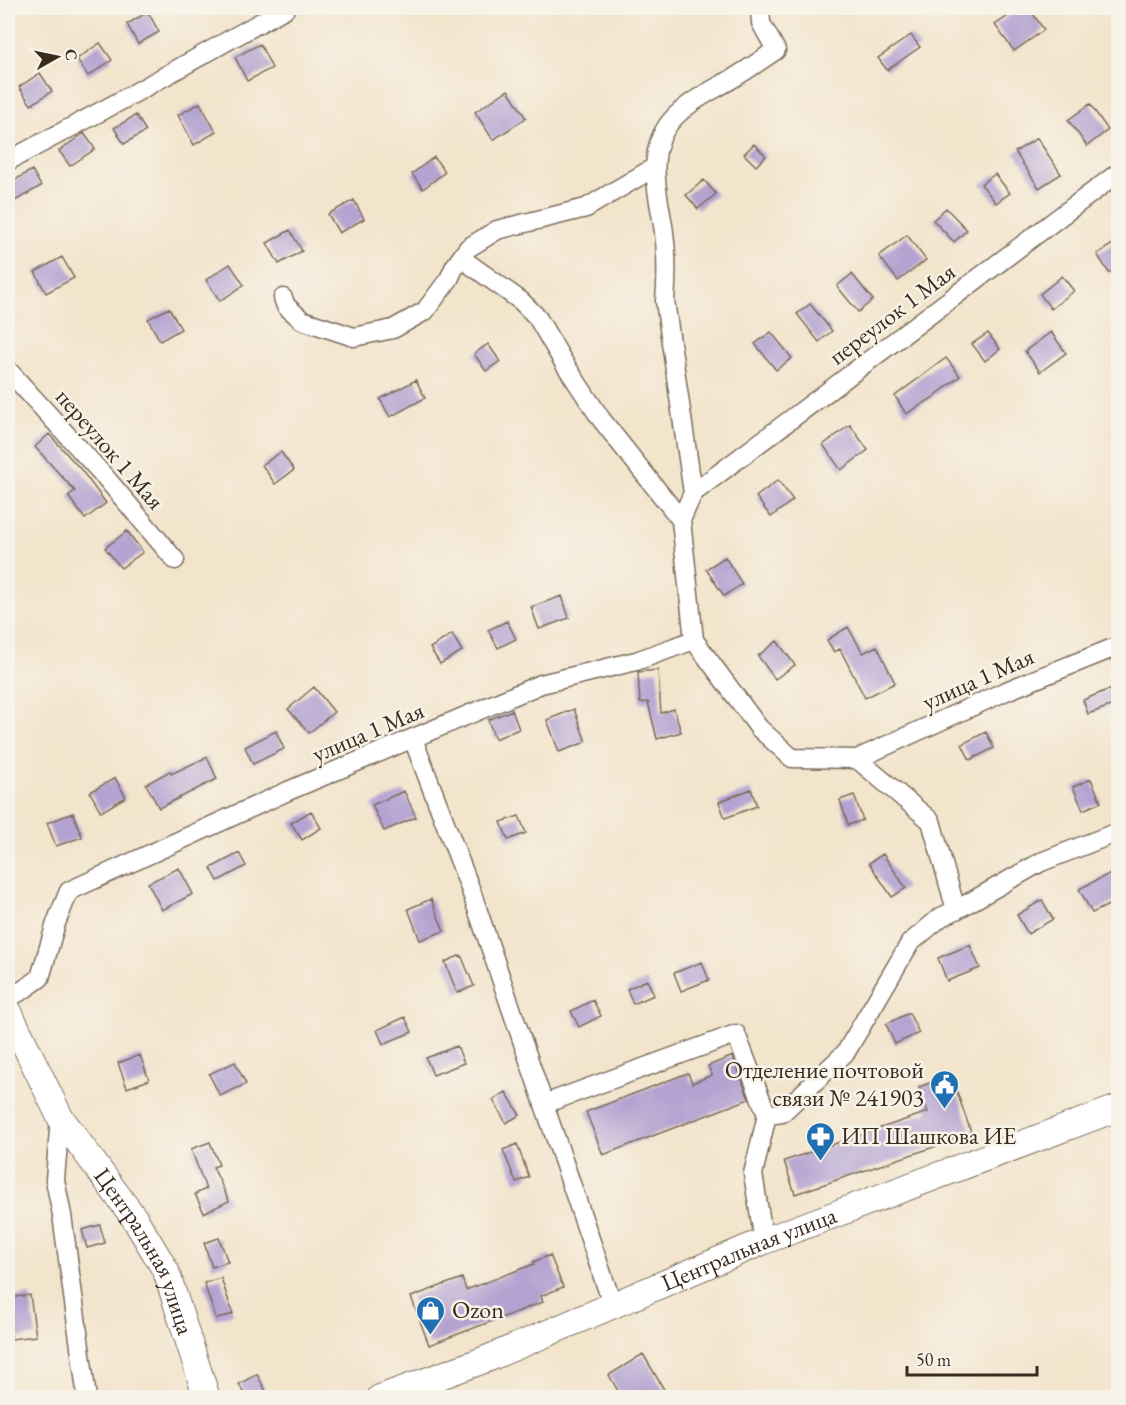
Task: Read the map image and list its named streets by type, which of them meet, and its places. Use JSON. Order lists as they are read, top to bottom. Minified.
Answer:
{"streets":{"street":["переулок 1 Мая","улица 1 Мая","Центральная улица"]},"places":{"public building":["Отделение почтовой связи № 241903"],"pharmacy":["ИП Шашкова ИЕ"],"shop":["Ozon"]},"scale_bar":"50 m","north":"right"}
